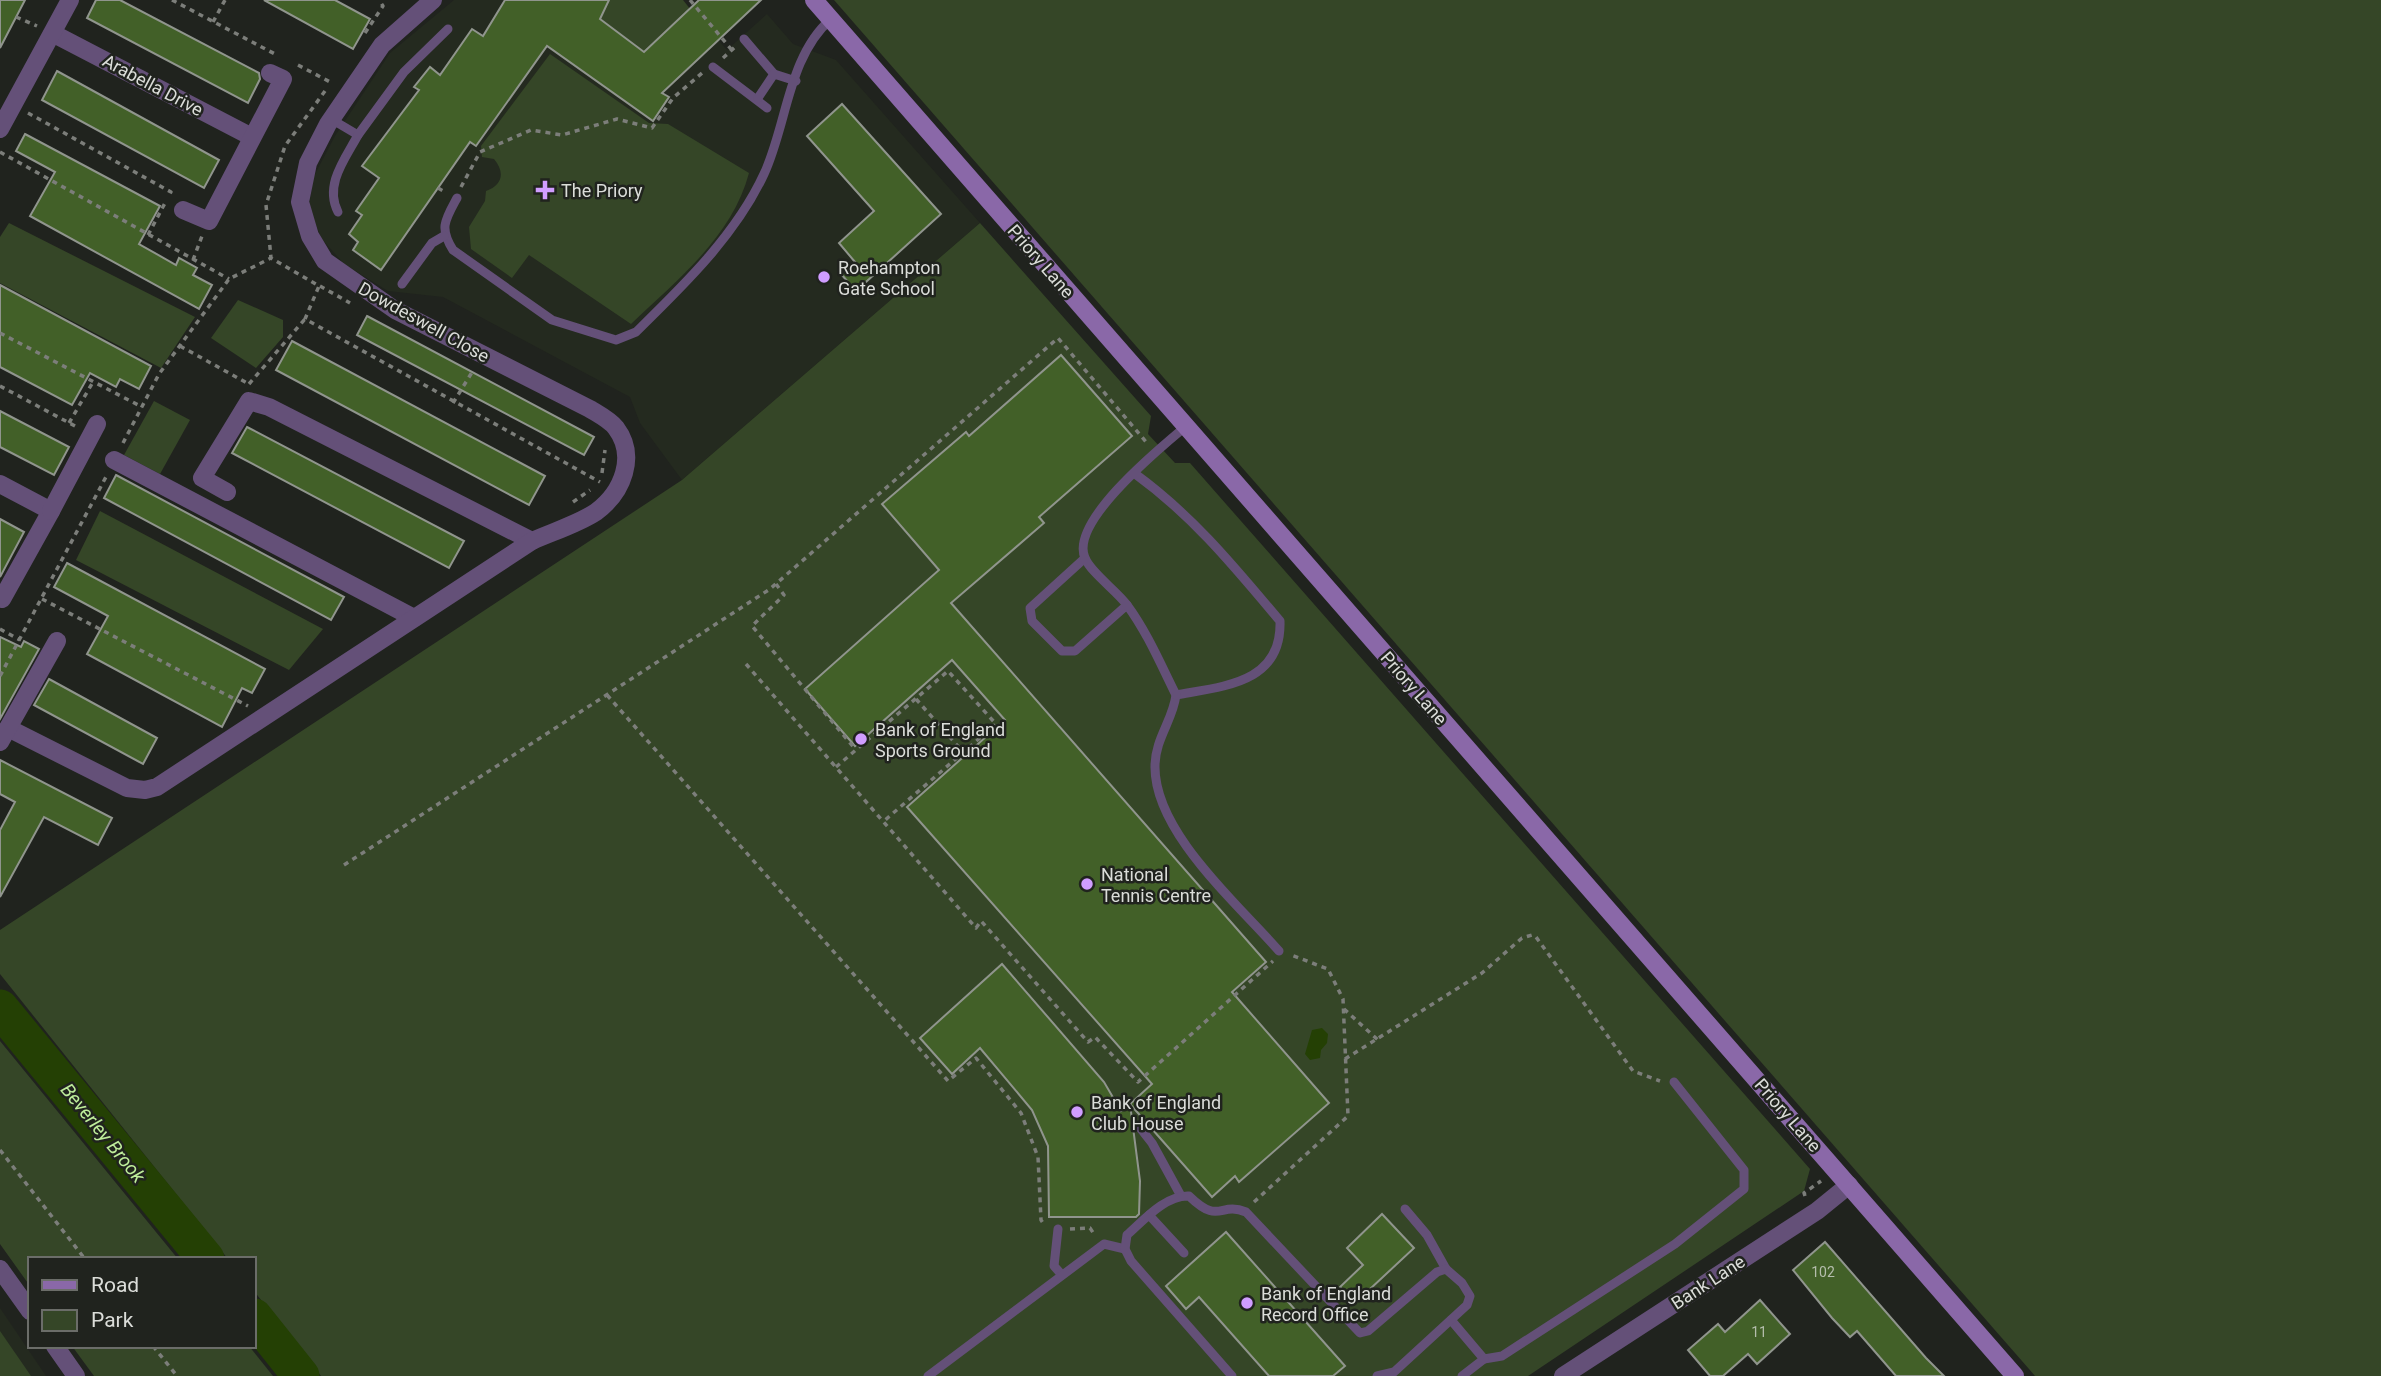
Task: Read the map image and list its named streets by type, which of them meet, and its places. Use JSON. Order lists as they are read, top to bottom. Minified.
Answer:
{"streets":{"street":["Arabella Drive","Priory Lane","Dowdeswell Close","Bank Lane"]},"crossings":[["Priory Lane","Bank Lane"]],"water":["Beverley Brook"],"places":{"health":["The Priory"],"other":["Roehampton Gate School","Bank of England Sports Ground","National Tennis Centre","Bank of England Club House","Bank of England Record Office"]},"house_numbers":["102","11"],"legend":["Road","Park"]}
